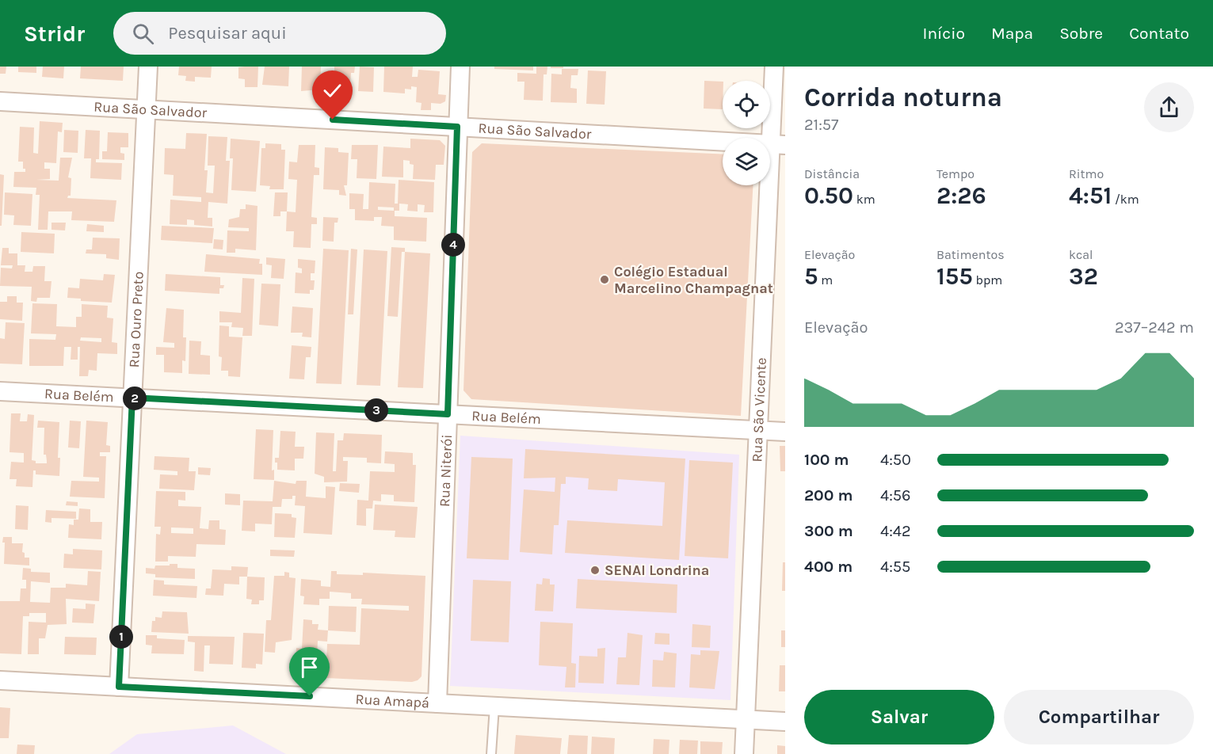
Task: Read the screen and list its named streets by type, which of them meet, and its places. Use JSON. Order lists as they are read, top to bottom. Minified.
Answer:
{"streets":{"street":["Rua São Salvador","Rua Ouro Preto","Rua Belém","Rua São Vicente","Rua Niterói","Rua Amapá"]},"crossings":[["Rua São Salvador","Rua Ouro Preto"],["Rua São Salvador","Rua São Vicente"],["Rua São Salvador","Rua Niterói"],["Rua Ouro Preto","Rua Belém"],["Rua Ouro Preto","Rua Amapá"],["Rua Belém","Rua São Vicente"],["Rua Belém","Rua Niterói"],["Rua São Vicente","Rua Amapá"],["Rua Niterói","Rua Amapá"]],"places":["Colégio Estadual Marcelino Champagnat","SENAI Londrina"],"page":{"header":"Stridr","search":"Pesquisar aqui","nav":["Início","Mapa","Sobre","Contato"],"heading":["Corrida noturna","21:57"],"stats":[["Distância","0.50 km"],["Tempo","2:26"],["Ritmo","4:51 /km"],["Elevação","5 m"],["Batimentos","155 bpm"],["kcal","32"]],"pins":["4","2","3","1"],"chart":["Elevação","237–242 m"],"list":[{"name":"100 m","note":"4:50"},{"name":"200 m","note":"4:56"},{"name":"300 m","note":"4:42"},{"name":"400 m","note":"4:55"}],"buttons":["Salvar","Compartilhar"]}}
